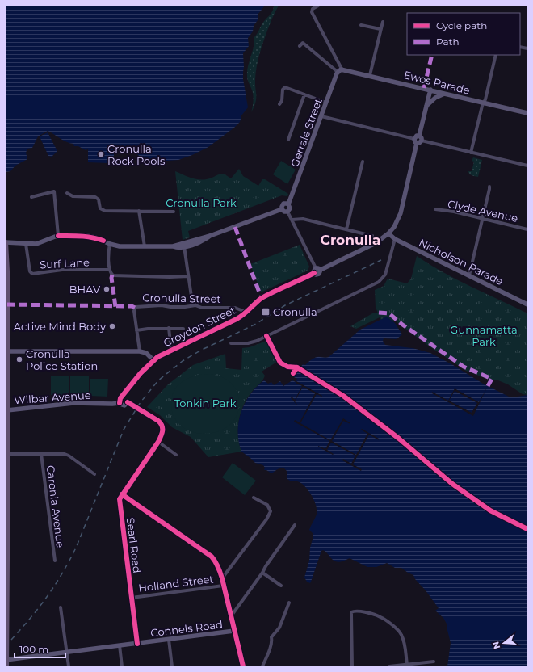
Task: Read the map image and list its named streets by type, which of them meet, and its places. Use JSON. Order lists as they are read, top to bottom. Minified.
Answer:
{"streets":{"street":["Ewos Parade","Gerrale Street","Clyde Avenue","Nicholson Parade","Surf Lane","Cronulla Street","Croydon Street","Wilbar Avenue","Caronia Avenue","Searl Road","Holland Street","Connels Road"]},"crossings":[["Ewos Parade","Gerrale Street"],["Cronulla Street","Croydon Street"],["Croydon Street","Wilbar Avenue"],["Searl Road","Holland Street"],["Searl Road","Connels Road"]],"districts":["Cronulla"],"parks":["Cronulla Park","Gunnamatta Park","Tonkin Park"],"places":{"other":["Cronulla Rock Pools","BHAV","Active Mind Body","Cronulla Police Station"],"transit":["Cronulla"]},"legend":["Cycle path","Path"],"scale_bar":"100 m","north":"left"}
